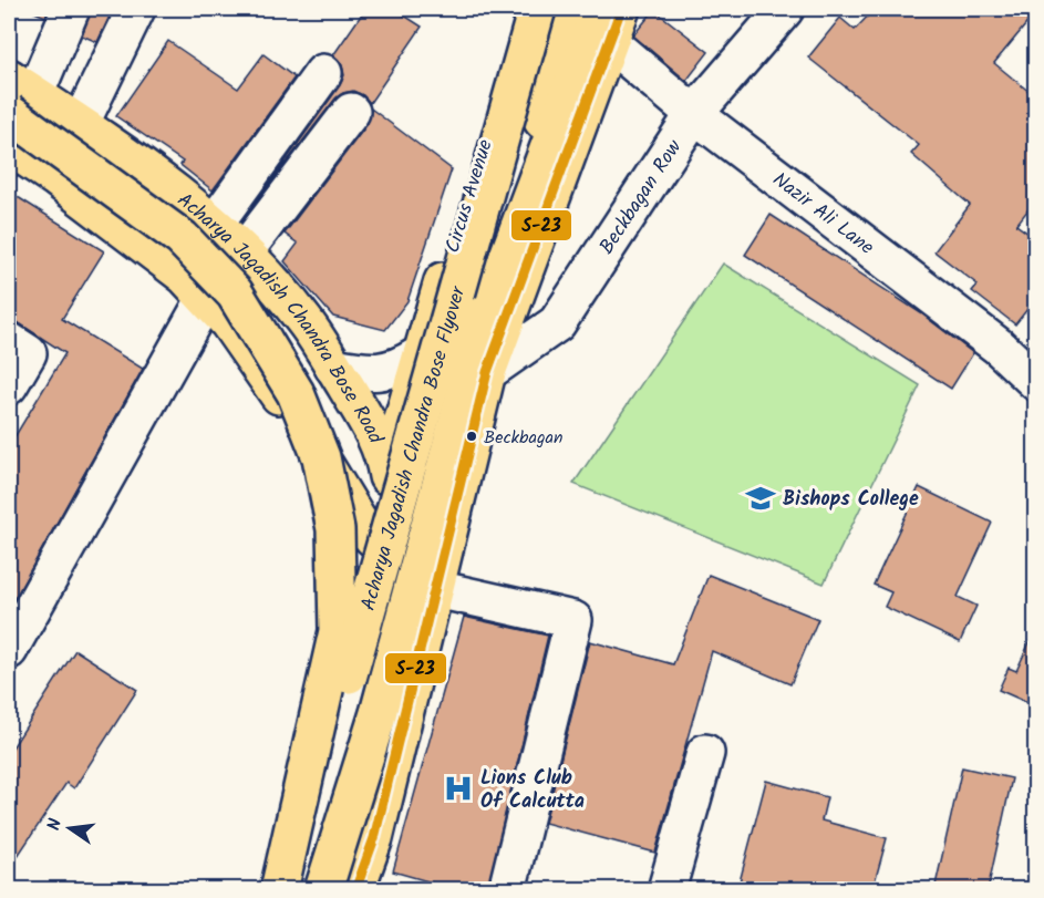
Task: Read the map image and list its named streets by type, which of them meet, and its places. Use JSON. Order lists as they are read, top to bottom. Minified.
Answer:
{"streets":{"main road":["Circus Avenue","Acharya Jagadish Chandra Bose Road","Acharya Jagadish Chandra Bose Flyover"],"street":["Beckbagan Row","Nazir Ali Lane"]},"crossings":[["Circus Avenue","Acharya Jagadish Chandra Bose Road"],["Beckbagan Row","Nazir Ali Lane"]],"places":{"other":["Beckbagan"],"school or university":["Bishops College"],"hospital":["Lions Club Of Calcutta"]},"lines":["transit line S-23"],"north":"left"}
